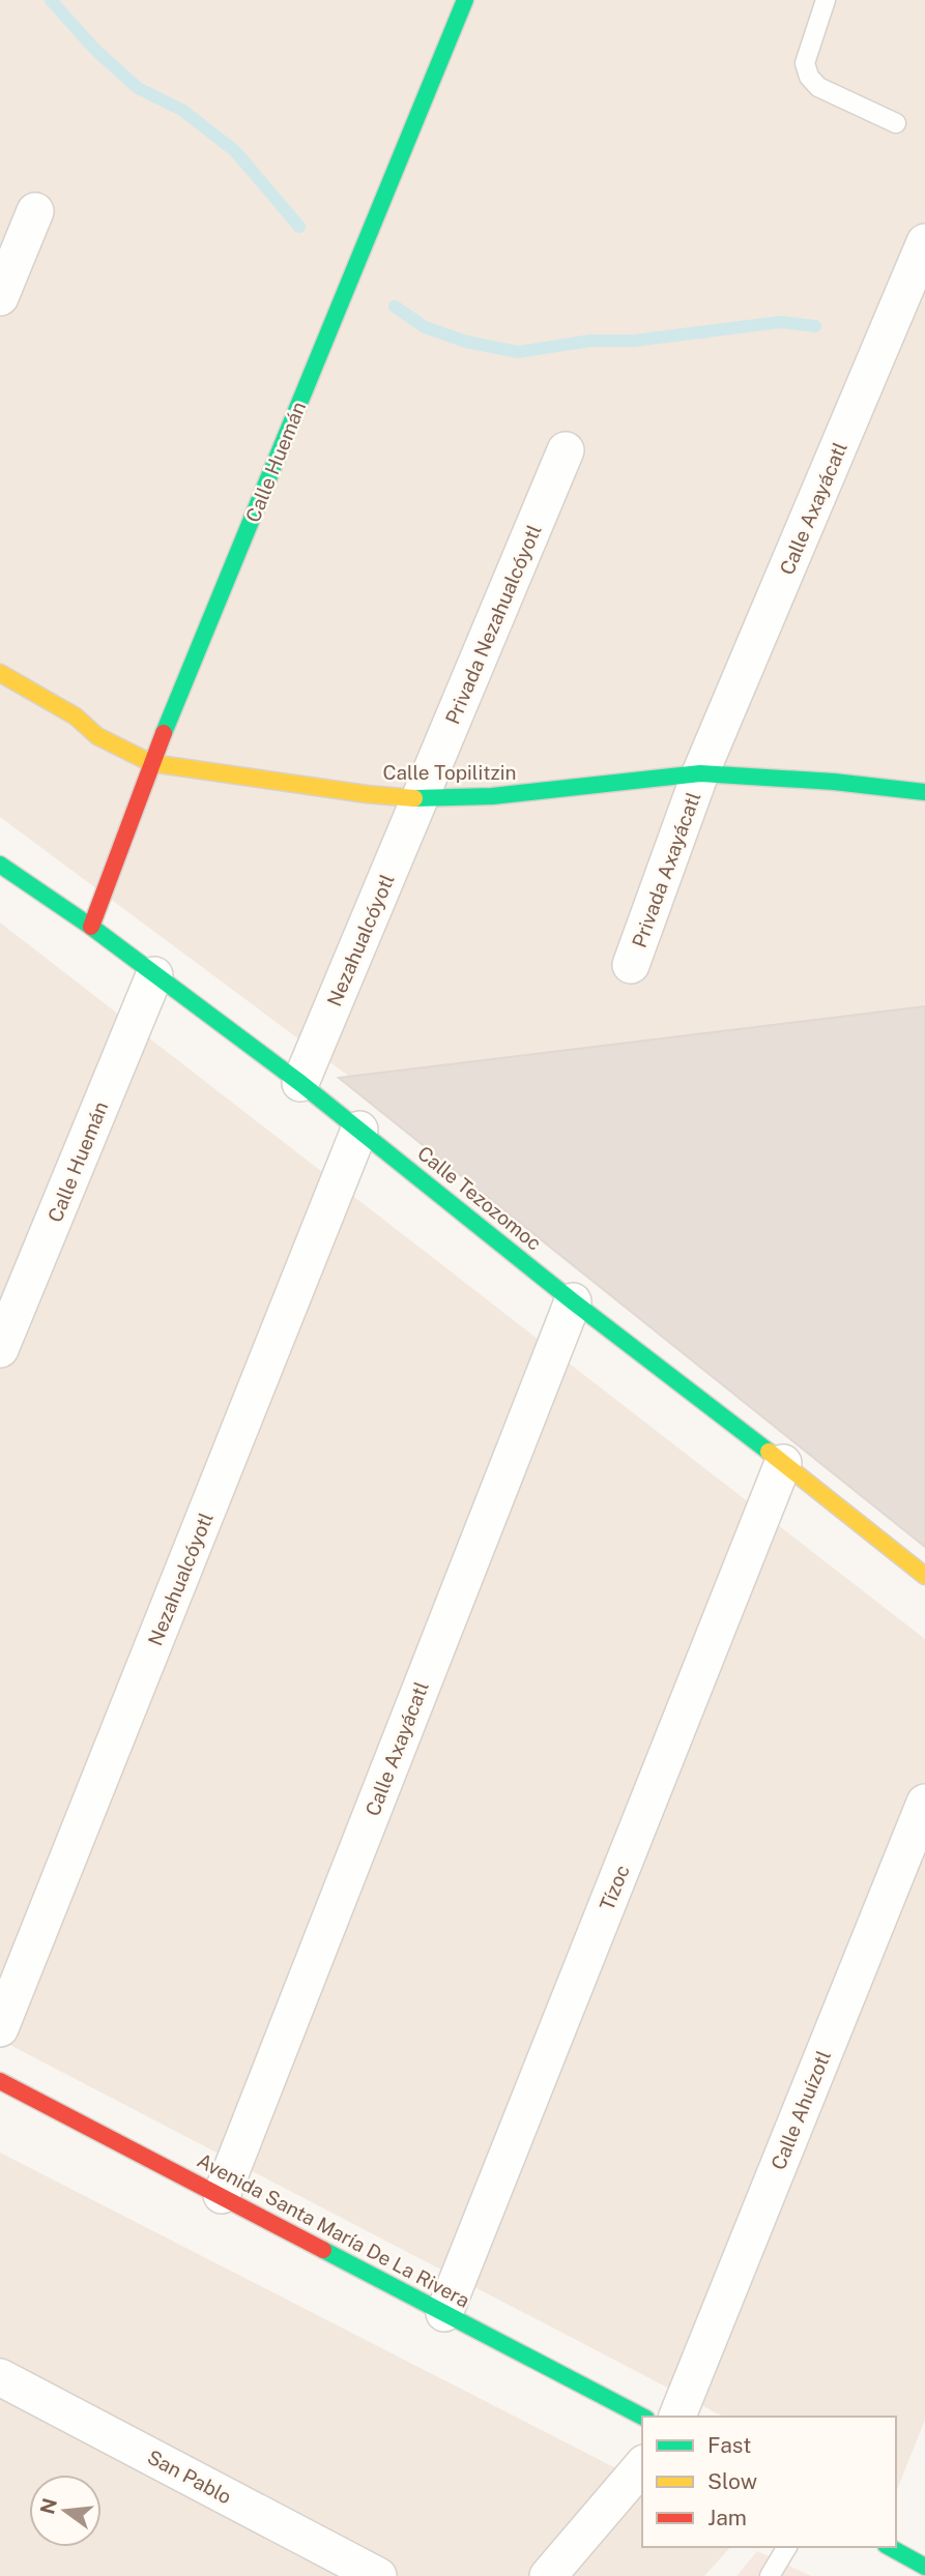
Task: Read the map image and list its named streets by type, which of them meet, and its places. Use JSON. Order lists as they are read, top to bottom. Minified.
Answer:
{"streets":{"street":["Calle Huemán","Calle Axayácatl","Privada Nezahualcóyotl","Calle Topilitzin","Privada Axayácatl","Nezahualcóyotl","Calle Tezozomoc","Tízoc","Calle Ahuízotl","Avenida Santa María De La Rivera","San Pablo"]},"crossings":[["Calle Huemán","Calle Topilitzin"],["Calle Huemán","Calle Tezozomoc"],["Calle Axayácatl","Calle Topilitzin"],["Calle Axayácatl","Privada Axayácatl"],["Calle Axayácatl","Calle Tezozomoc"],["Calle Axayácatl","Avenida Santa María De La Rivera"],["Privada Nezahualcóyotl","Calle Topilitzin"],["Privada Nezahualcóyotl","Nezahualcóyotl"],["Calle Topilitzin","Privada Axayácatl"],["Calle Topilitzin","Nezahualcóyotl"],["Nezahualcóyotl","Calle Tezozomoc"],["Calle Tezozomoc","Tízoc"],["Tízoc","Avenida Santa María De La Rivera"]],"legend":["Fast","Slow","Jam"],"north":"left"}
